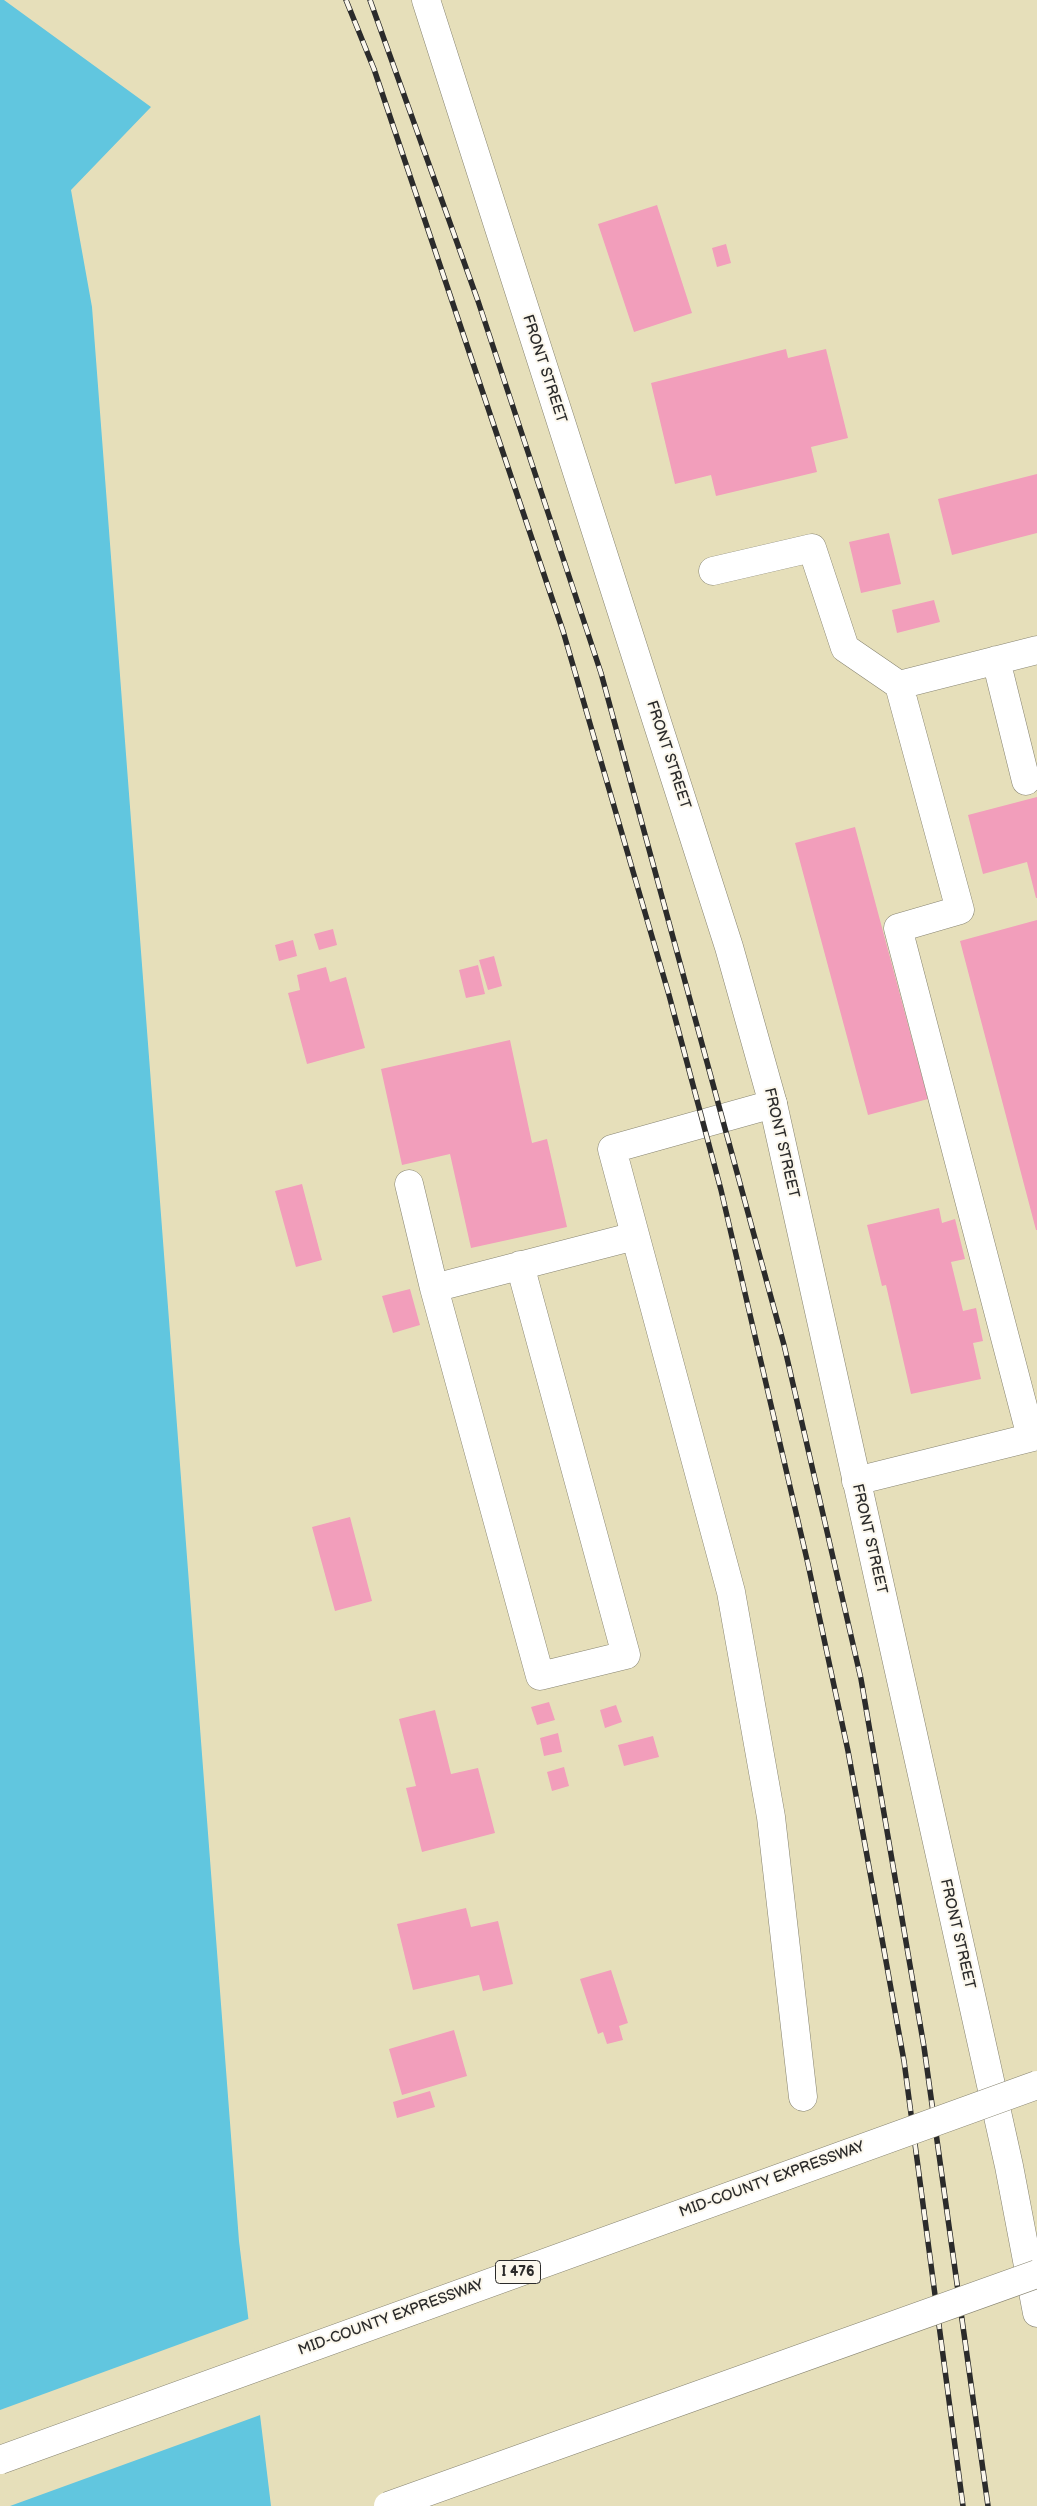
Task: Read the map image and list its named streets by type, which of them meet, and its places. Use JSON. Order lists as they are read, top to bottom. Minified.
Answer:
{"streets":{"main road":["FRONT STREET","MID-COUNTY EXPRESSWAY","I 476"]}}
